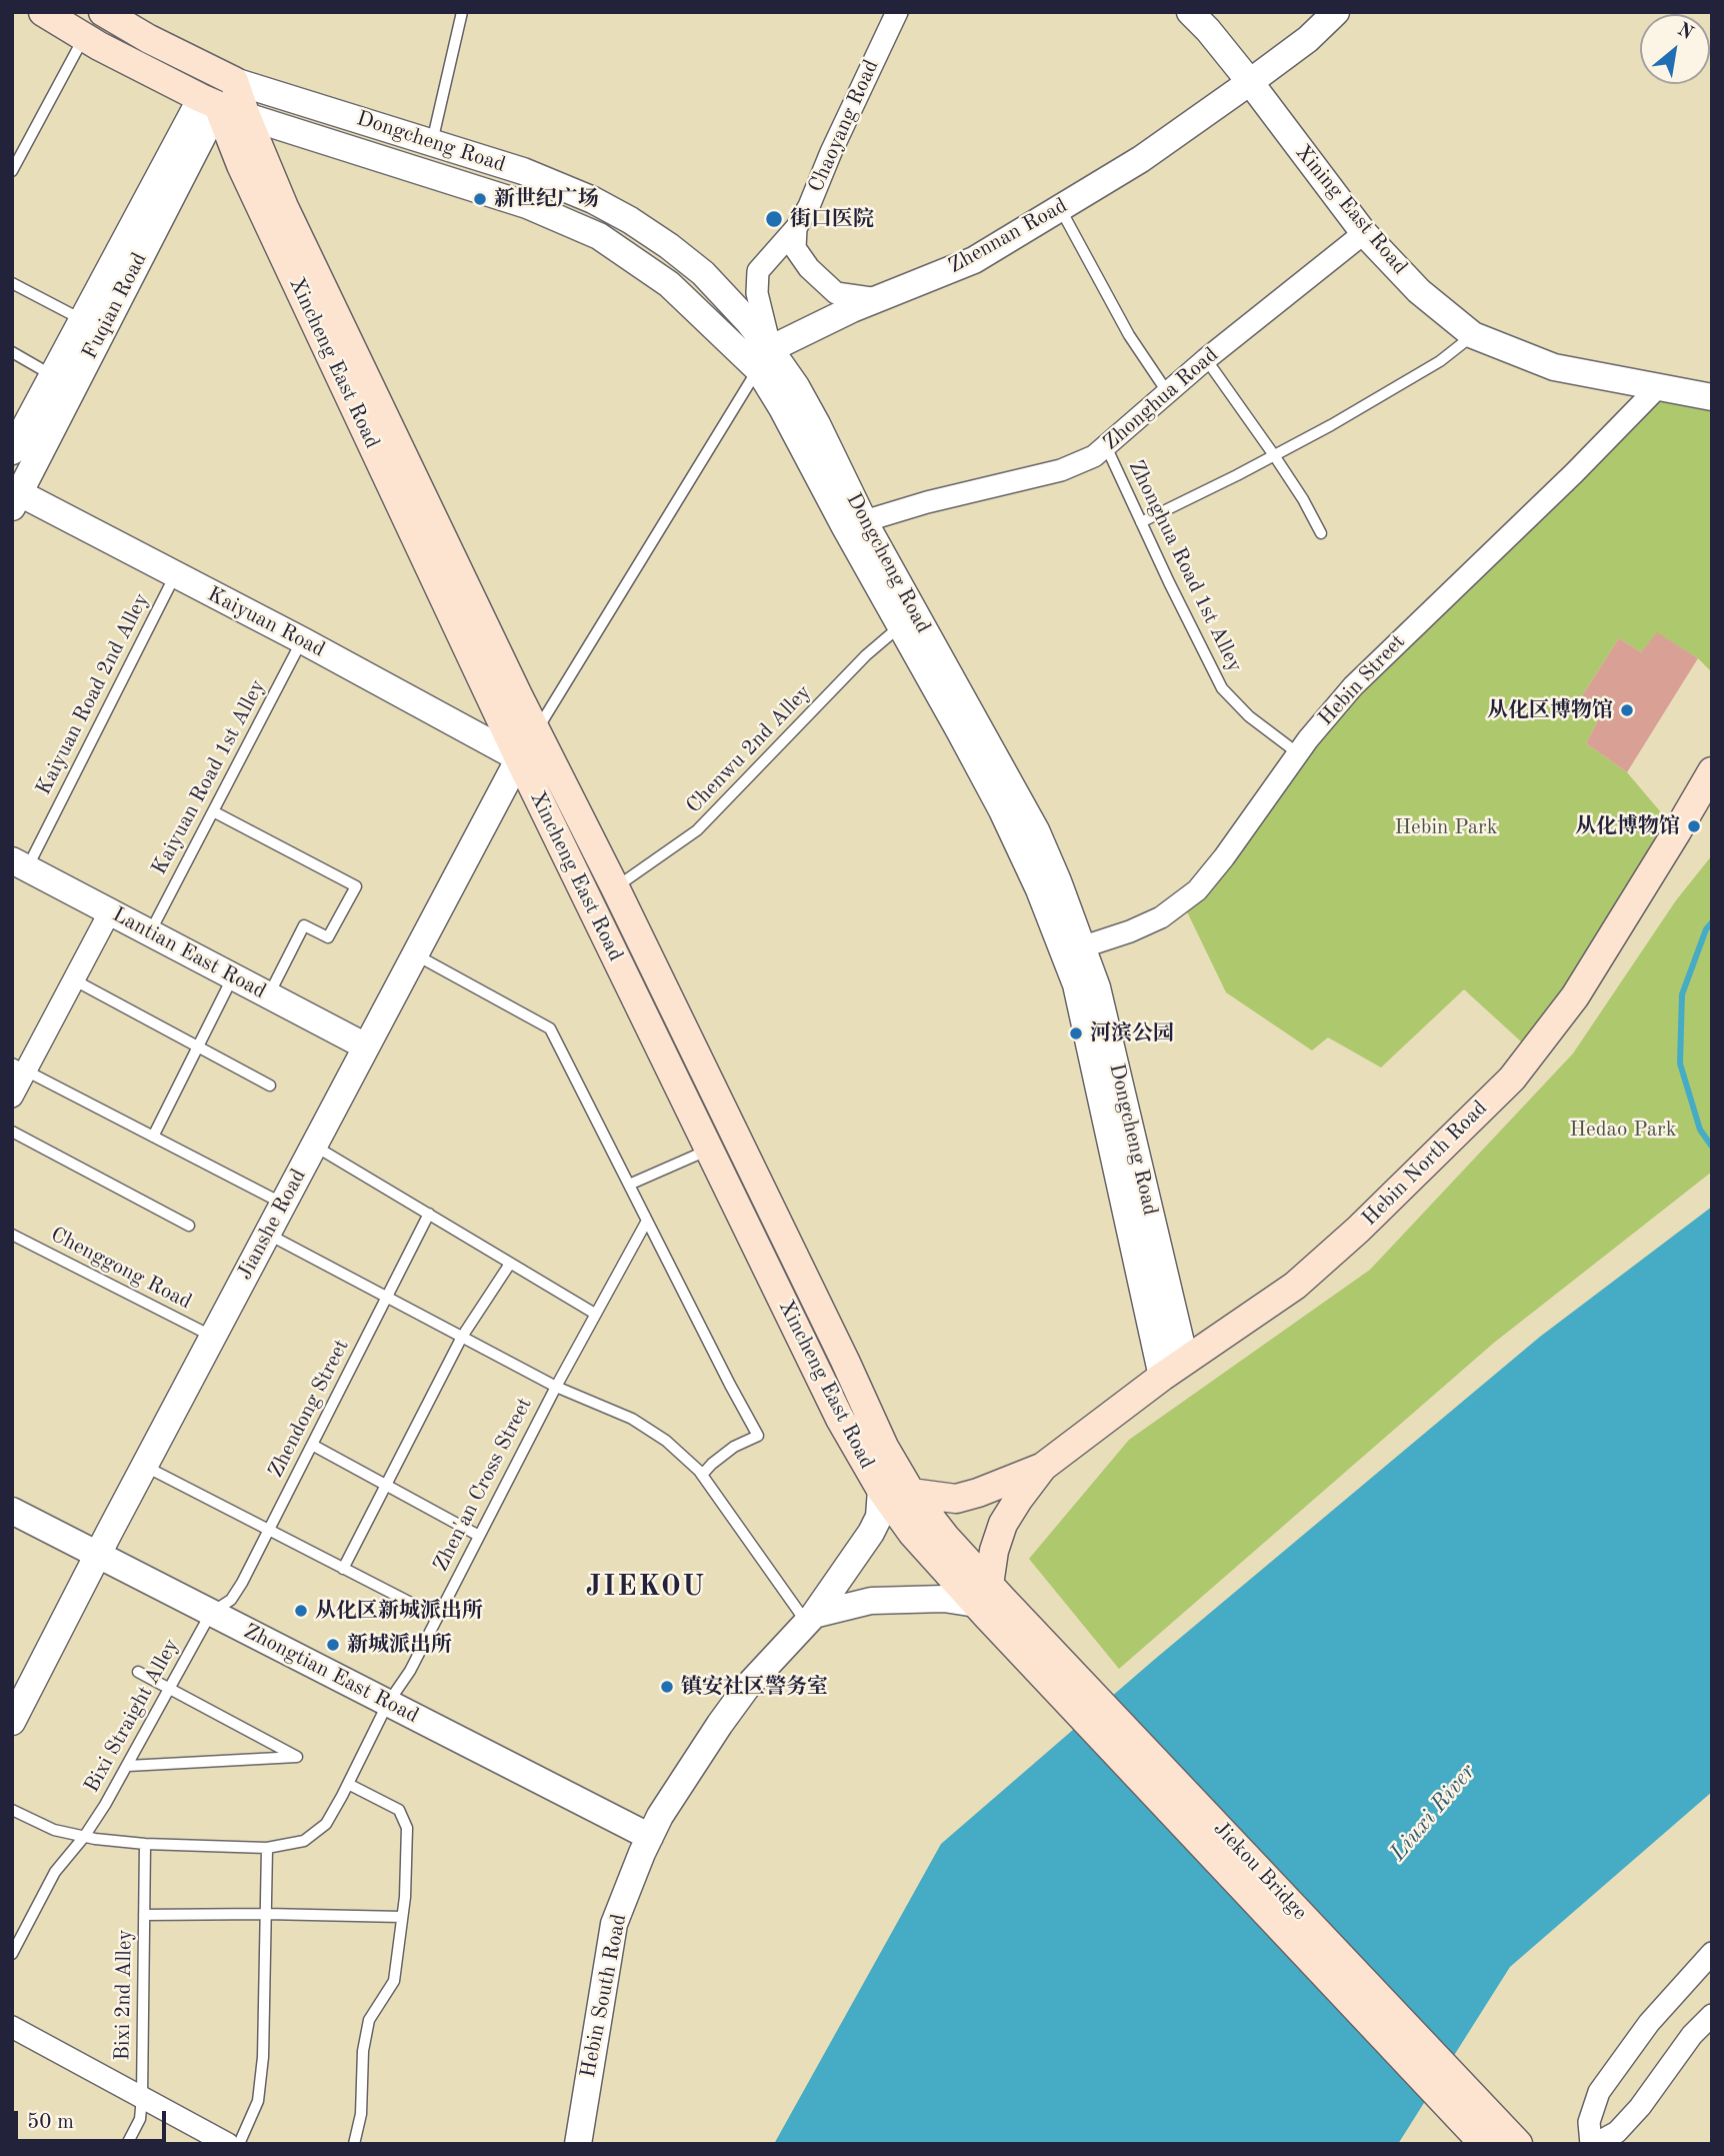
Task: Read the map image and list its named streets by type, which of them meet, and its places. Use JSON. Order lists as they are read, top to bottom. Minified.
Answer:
{"streets":{"main road":["Xincheng East Road","Hebin North Road","Jiekou Bridge"],"street":["Chaoyang Road","Dongcheng Road","Xining East Road","Zhennan Road","Fuqian Road","Zhonghua Road","Kaiyuan Road","Hebin Street","Lantian East Road","Jianshe Road","Zhongtian East Road","Hebin South Road"],"lane":["Zhonghua Road 1st Alley","Kaiyuan Road 2nd Alley","Chenwu 2nd Alley","Kaiyuan Road 1st Alley","Chenggong Road","Zhendong Street","Zhen'an Cross Street","Bixi Straight Alley","Bixi 2nd Alley"]},"crossings":[["Chaoyang Road","Dongcheng Road"],["Chaoyang Road","Zhennan Road"],["Dongcheng Road","Zhennan Road"],["Dongcheng Road","Xincheng East Road"],["Dongcheng Road","Zhonghua Road"],["Dongcheng Road","Hebin Street"],["Dongcheng Road","Chenwu 2nd Alley"],["Dongcheng Road","Hebin North Road"],["Xining East Road","Zhennan Road"],["Xining East Road","Zhonghua Road"],["Xining East Road","Hebin Street"],["Fuqian Road","Xincheng East Road"],["Fuqian Road","Kaiyuan Road"],["Xincheng East Road","Kaiyuan Road"],["Xincheng East Road","Chenwu 2nd Alley"],["Xincheng East Road","Hebin North Road"],["Xincheng East Road","Jianshe Road"],["Xincheng East Road","Jiekou Bridge"],["Xincheng East Road","Hebin South Road"],["Zhonghua Road","Zhonghua Road 1st Alley"],["Zhonghua Road 1st Alley","Hebin Street"],["Kaiyuan Road","Kaiyuan Road 2nd Alley"],["Kaiyuan Road","Kaiyuan Road 1st Alley"],["Kaiyuan Road","Jianshe Road"],["Kaiyuan Road 2nd Alley","Lantian East Road"],["Kaiyuan Road 1st Alley","Lantian East Road"],["Lantian East Road","Jianshe Road"],["Hebin North Road","Jiekou Bridge"],["Jianshe Road","Chenggong Road"],["Jianshe Road","Zhen'an Cross Street"],["Jianshe Road","Zhongtian East Road"],["Zhendong Street","Zhen'an Cross Street"],["Zhendong Street","Zhongtian East Road"],["Zhendong Street","Bixi Straight Alley"],["Zhen'an Cross Street","Zhongtian East Road"],["Zhen'an Cross Street","Bixi Straight Alley"],["Zhen'an Cross Street","Bixi 2nd Alley"],["Zhongtian East Road","Bixi Straight Alley"],["Zhongtian East Road","Hebin South Road"]],"districts":["JIEKOU"],"water":["Liuxi River"],"parks":["Hebin Park","Hedao Park"],"places":["新世纪广场","街口医院","从化区博物馆","从化博物馆","河滨公园","从化区新城派出所","新城派出所","镇安社区警务室"],"scale_bar":"50 m","north":"top right"}
